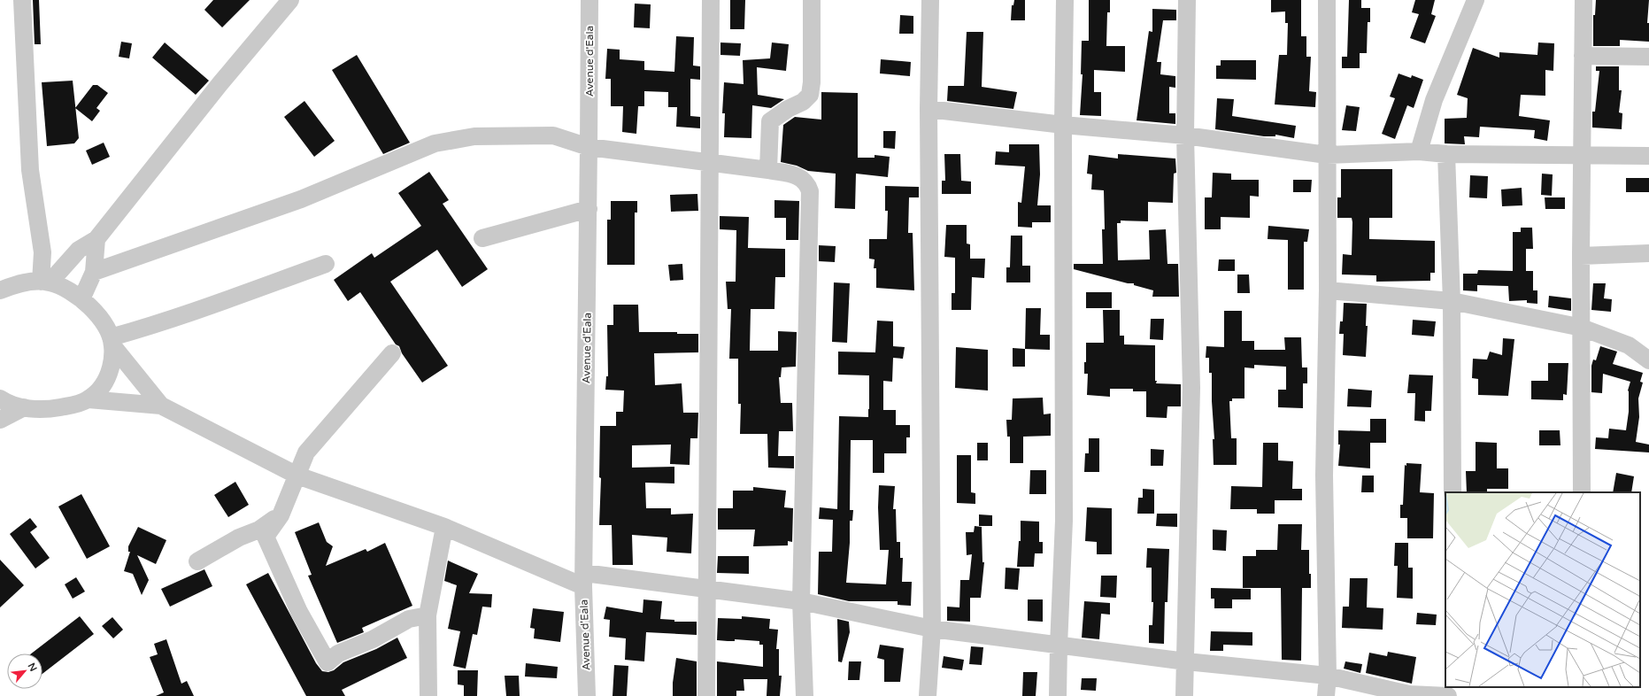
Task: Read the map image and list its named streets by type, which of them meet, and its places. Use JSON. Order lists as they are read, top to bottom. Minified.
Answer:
{"streets":{"street":["Avenue d'Eala"]},"north":"top right"}
